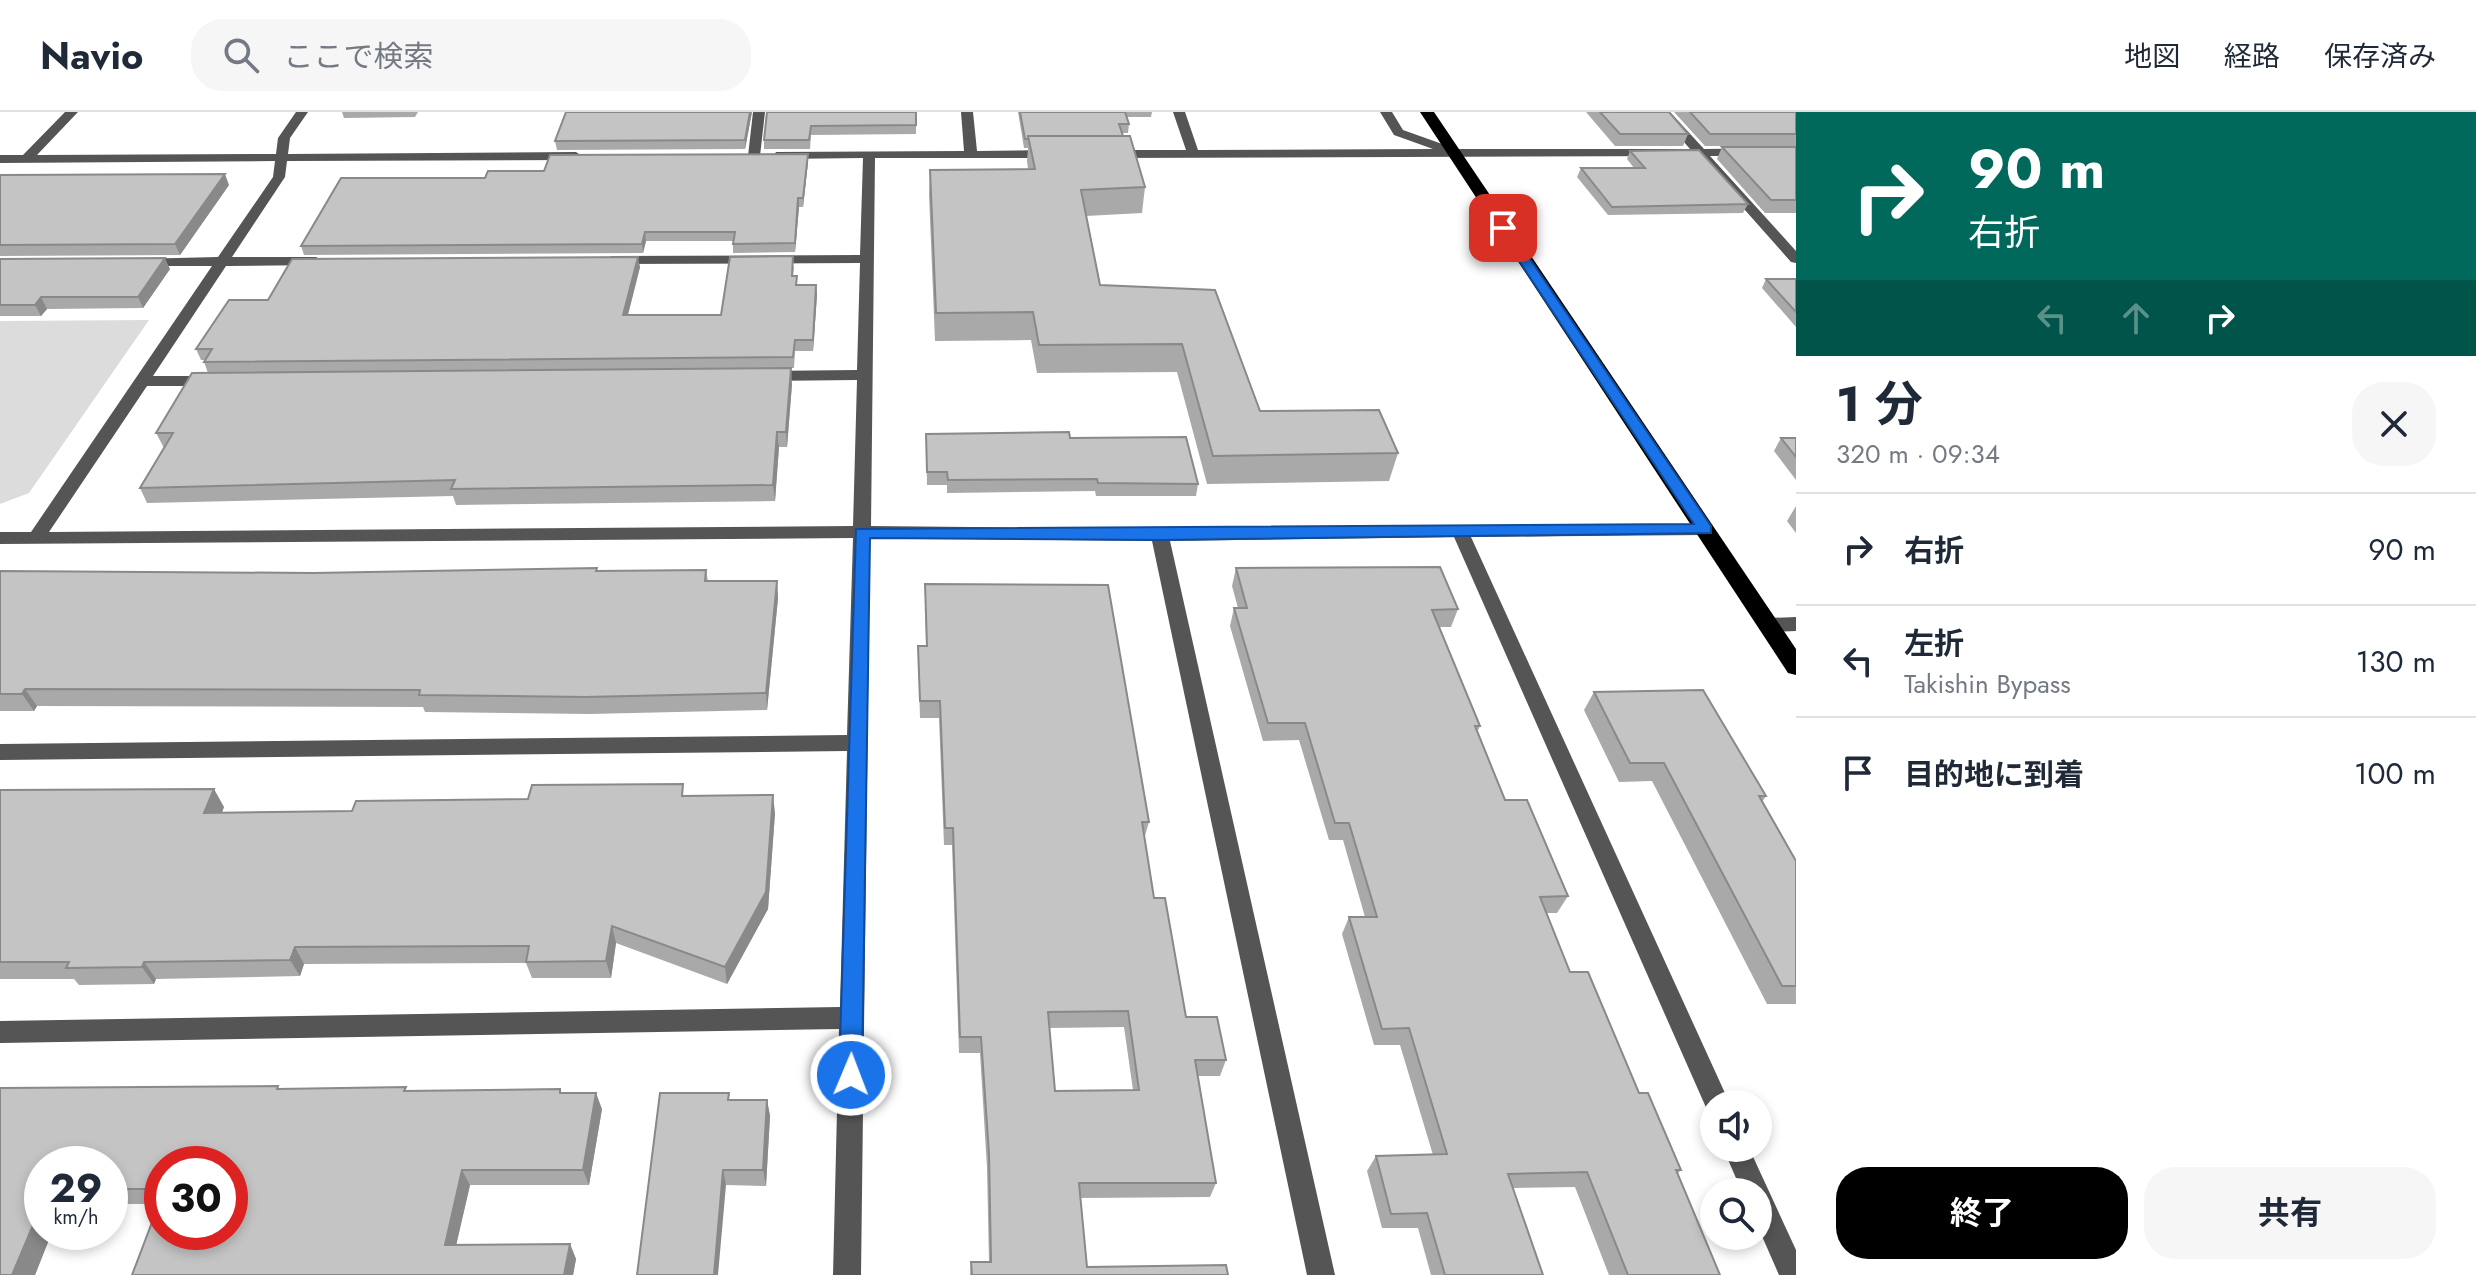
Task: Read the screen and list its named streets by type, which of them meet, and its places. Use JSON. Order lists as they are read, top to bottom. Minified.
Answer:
{"page":{"header":"Navio","search":"ここで検索","nav":["地図","経路","保存済み"],"turn":["90 m","右折"],"heading":["1 分","320 m · 09:34"],"list":[{"name":"右折","value":"90 m"},{"name":"左折","note":"Takishin Bypass","value":"130 m"},{"name":"目的地に到着","value":"100 m"}],"speed":"29 km/h","limit":"30","buttons":["終了","共有"]}}
